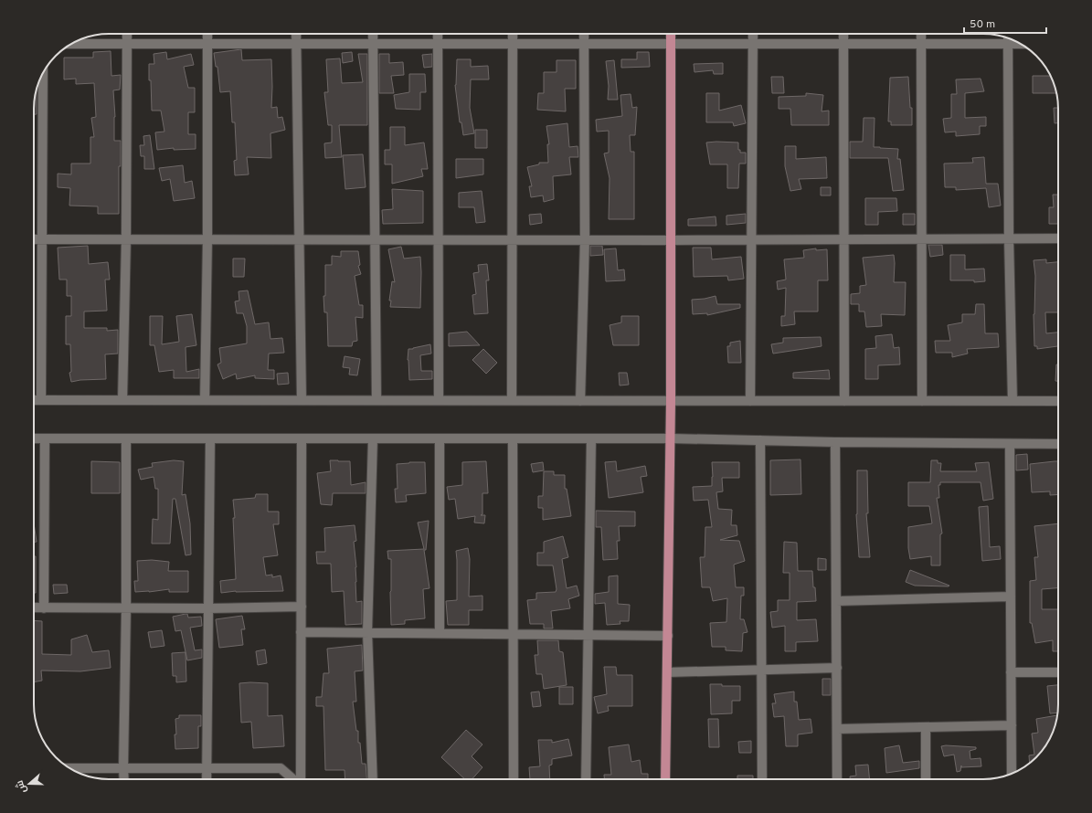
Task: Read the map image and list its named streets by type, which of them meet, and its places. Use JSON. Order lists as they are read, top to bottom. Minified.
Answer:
{"scale_bar":"50 m","north":"left"}
